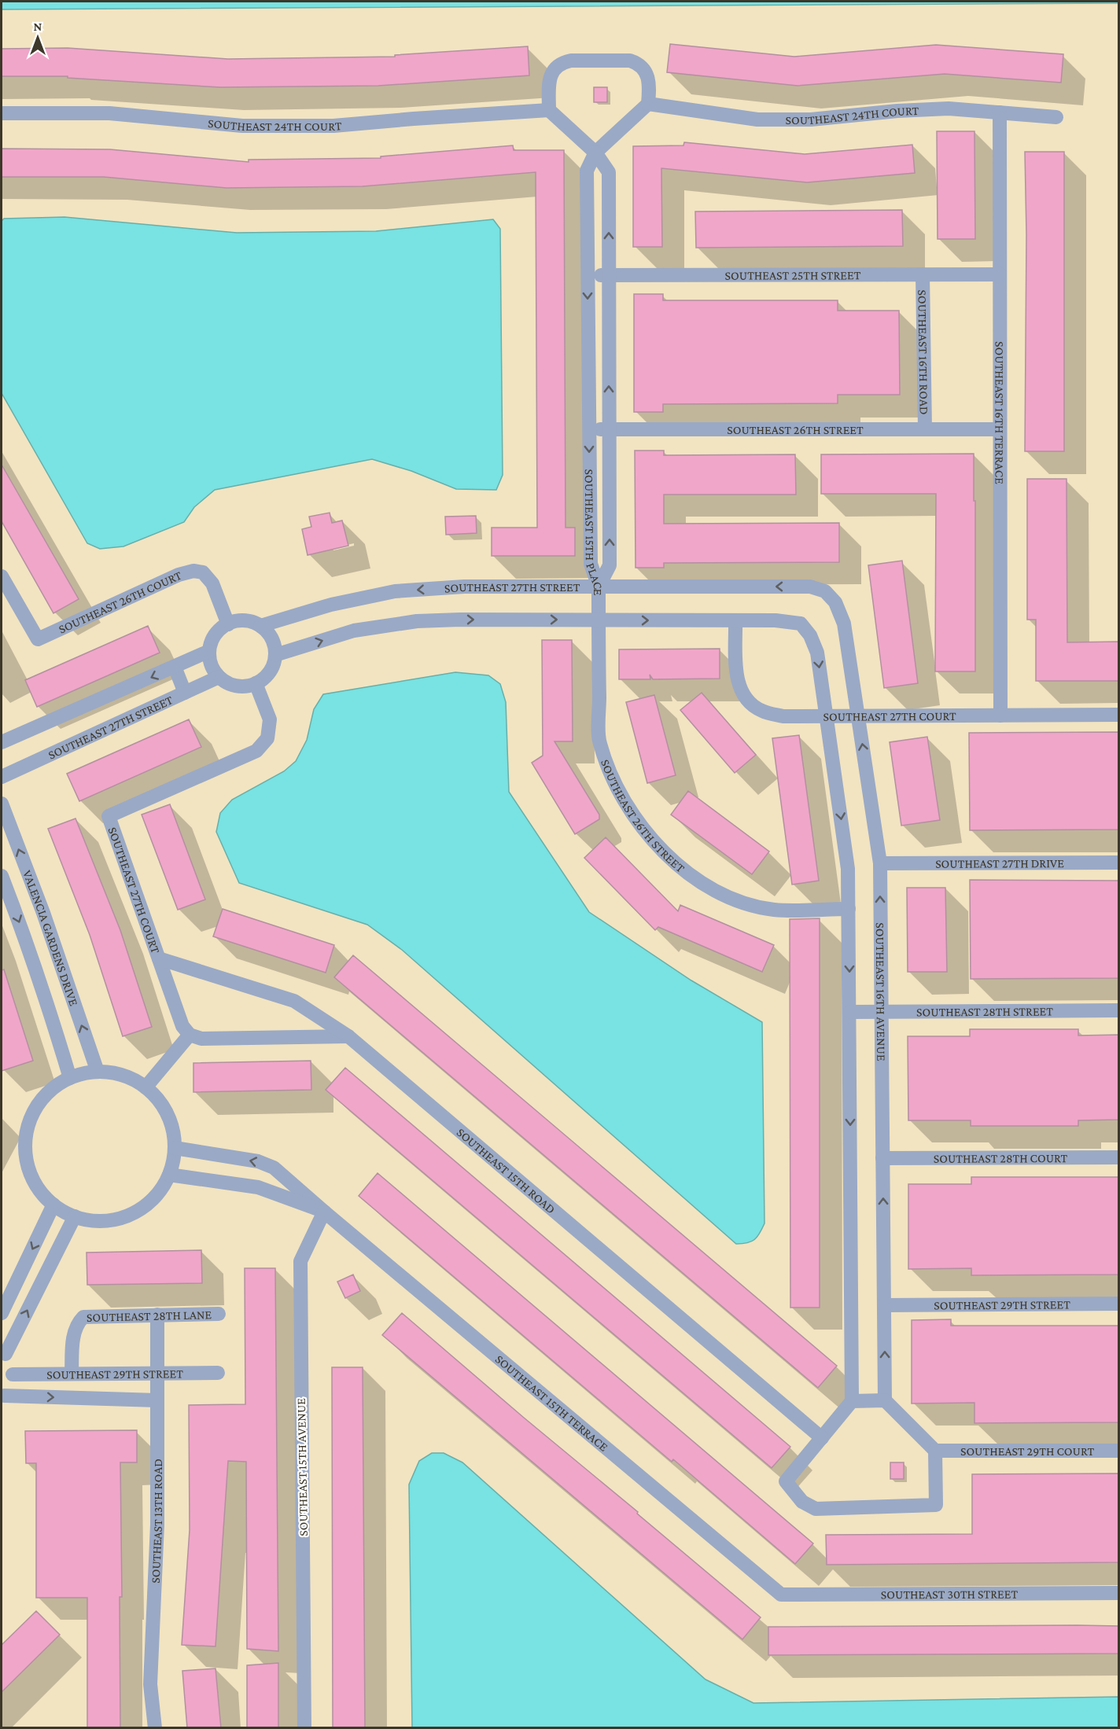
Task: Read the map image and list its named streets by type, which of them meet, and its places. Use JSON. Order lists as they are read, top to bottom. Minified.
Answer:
{"streets":{"street":["SOUTHEAST 24TH COURT","SOUTHEAST 25TH STREET","SOUTHEAST 16TH ROAD","SOUTHEAST 16TH TERRACE","SOUTHEAST 26TH STREET","SOUTHEAST 15TH PLACE","SOUTHEAST 27TH STREET","SOUTHEAST 26TH COURT","SOUTHEAST 27TH COURT","SOUTHEAST 27TH DRIVE","VALENCIA GARDENS DRIVE","SOUTHEAST 16TH AVENUE","SOUTHEAST 28TH STREET","SOUTHEAST 28TH COURT","SOUTHEAST 15TH ROAD","SOUTHEAST 29TH STREET","SOUTHEAST 28TH LANE","SOUTHEAST 15TH TERRACE","SOUTHEAST 29TH COURT","SOUTHEAST 15TH AVENUE","SOUTHEAST 13TH ROAD","SOUTHEAST 30TH STREET"]},"crossings":[["SOUTHEAST 24TH COURT","SOUTHEAST 16TH TERRACE"],["SOUTHEAST 24TH COURT","SOUTHEAST 15TH PLACE"],["SOUTHEAST 25TH STREET","SOUTHEAST 16TH ROAD"],["SOUTHEAST 25TH STREET","SOUTHEAST 16TH TERRACE"],["SOUTHEAST 25TH STREET","SOUTHEAST 15TH PLACE"],["SOUTHEAST 16TH ROAD","SOUTHEAST 26TH STREET"],["SOUTHEAST 16TH TERRACE","SOUTHEAST 26TH STREET"],["SOUTHEAST 16TH TERRACE","SOUTHEAST 27TH COURT"],["SOUTHEAST 26TH STREET","SOUTHEAST 15TH PLACE"],["SOUTHEAST 26TH STREET","SOUTHEAST 27TH STREET"],["SOUTHEAST 15TH PLACE","SOUTHEAST 27TH STREET"],["SOUTHEAST 27TH STREET","SOUTHEAST 26TH COURT"],["SOUTHEAST 27TH STREET","SOUTHEAST 27TH COURT"],["SOUTHEAST 27TH STREET","SOUTHEAST 16TH AVENUE"],["SOUTHEAST 26TH COURT","SOUTHEAST 27TH COURT"],["SOUTHEAST 27TH COURT","SOUTHEAST 16TH AVENUE"],["SOUTHEAST 27TH COURT","SOUTHEAST 15TH ROAD"],["SOUTHEAST 27TH DRIVE","SOUTHEAST 16TH AVENUE"],["VALENCIA GARDENS DRIVE","SOUTHEAST 15TH TERRACE"],["SOUTHEAST 16TH AVENUE","SOUTHEAST 28TH STREET"],["SOUTHEAST 16TH AVENUE","SOUTHEAST 28TH COURT"],["SOUTHEAST 16TH AVENUE","SOUTHEAST 29TH STREET"],["SOUTHEAST 29TH STREET","SOUTHEAST 28TH LANE"],["SOUTHEAST 29TH STREET","SOUTHEAST 13TH ROAD"],["SOUTHEAST 28TH LANE","SOUTHEAST 13TH ROAD"],["SOUTHEAST 15TH TERRACE","SOUTHEAST 15TH AVENUE"],["SOUTHEAST 15TH TERRACE","SOUTHEAST 30TH STREET"]],"north":"top"}
